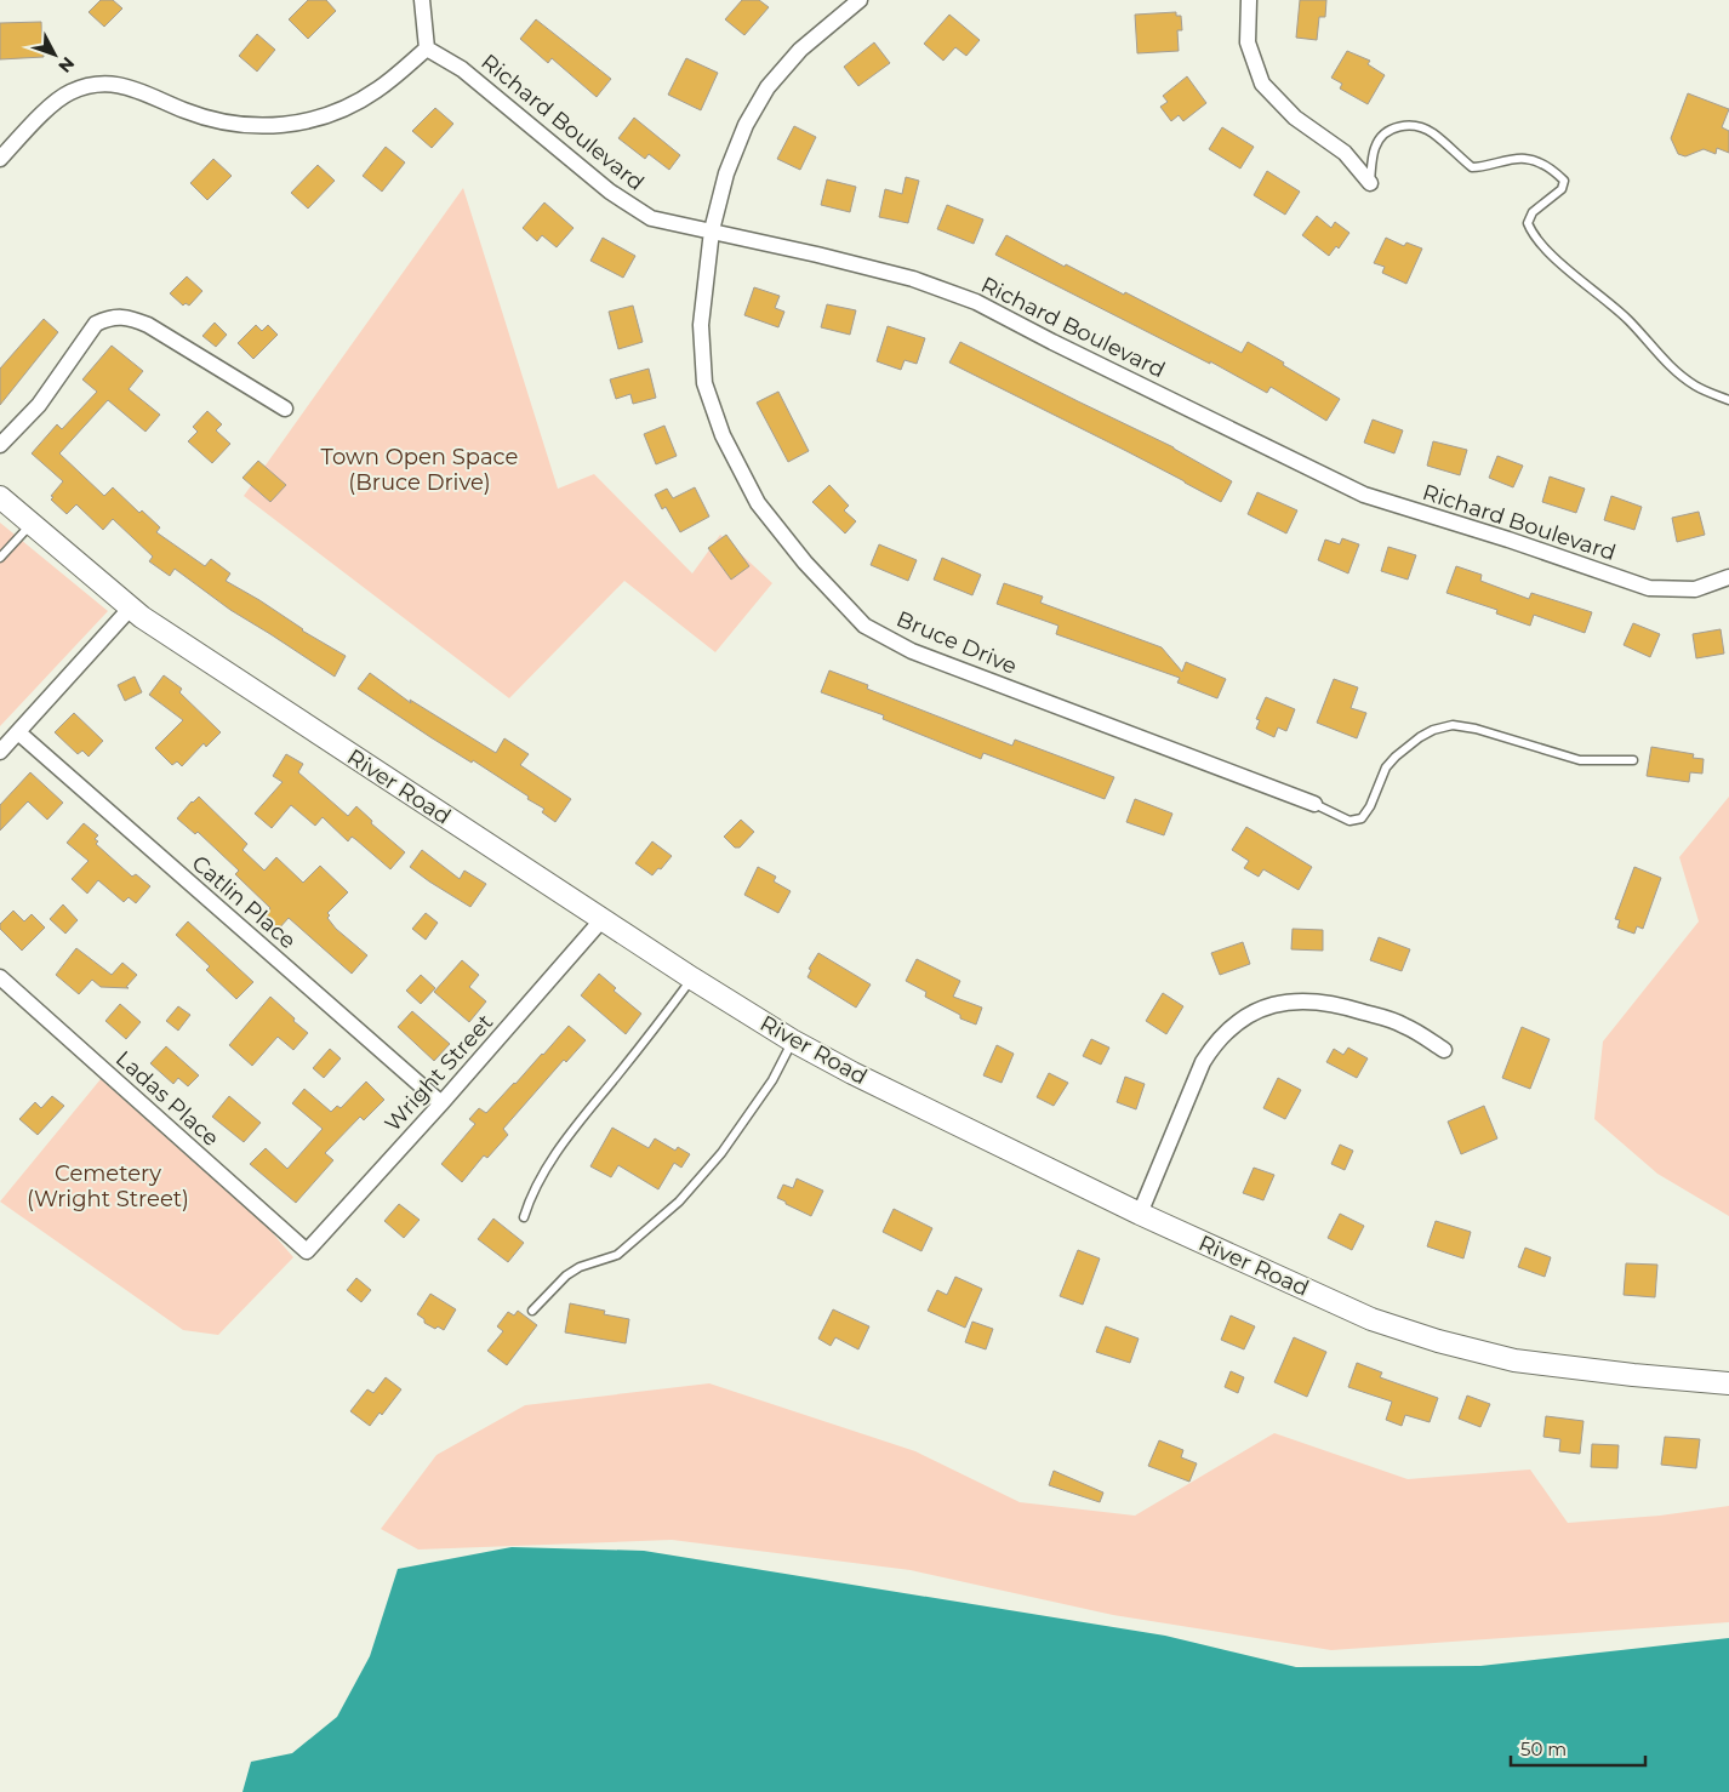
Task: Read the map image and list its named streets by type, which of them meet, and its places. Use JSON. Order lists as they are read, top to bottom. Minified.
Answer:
{"streets":{"main road":["River Road"],"street":["Richard Boulevard","Bruce Drive","Catlin Place","Wright Street","Ladas Place"]},"crossings":[["Richard Boulevard","Bruce Drive"],["River Road","Wright Street"],["Catlin Place","Wright Street"],["Wright Street","Ladas Place"]],"parks":["Town Open Space (Bruce Drive)","Cemetery (Wright Street)"],"scale_bar":"50 m","north":"bottom right"}
